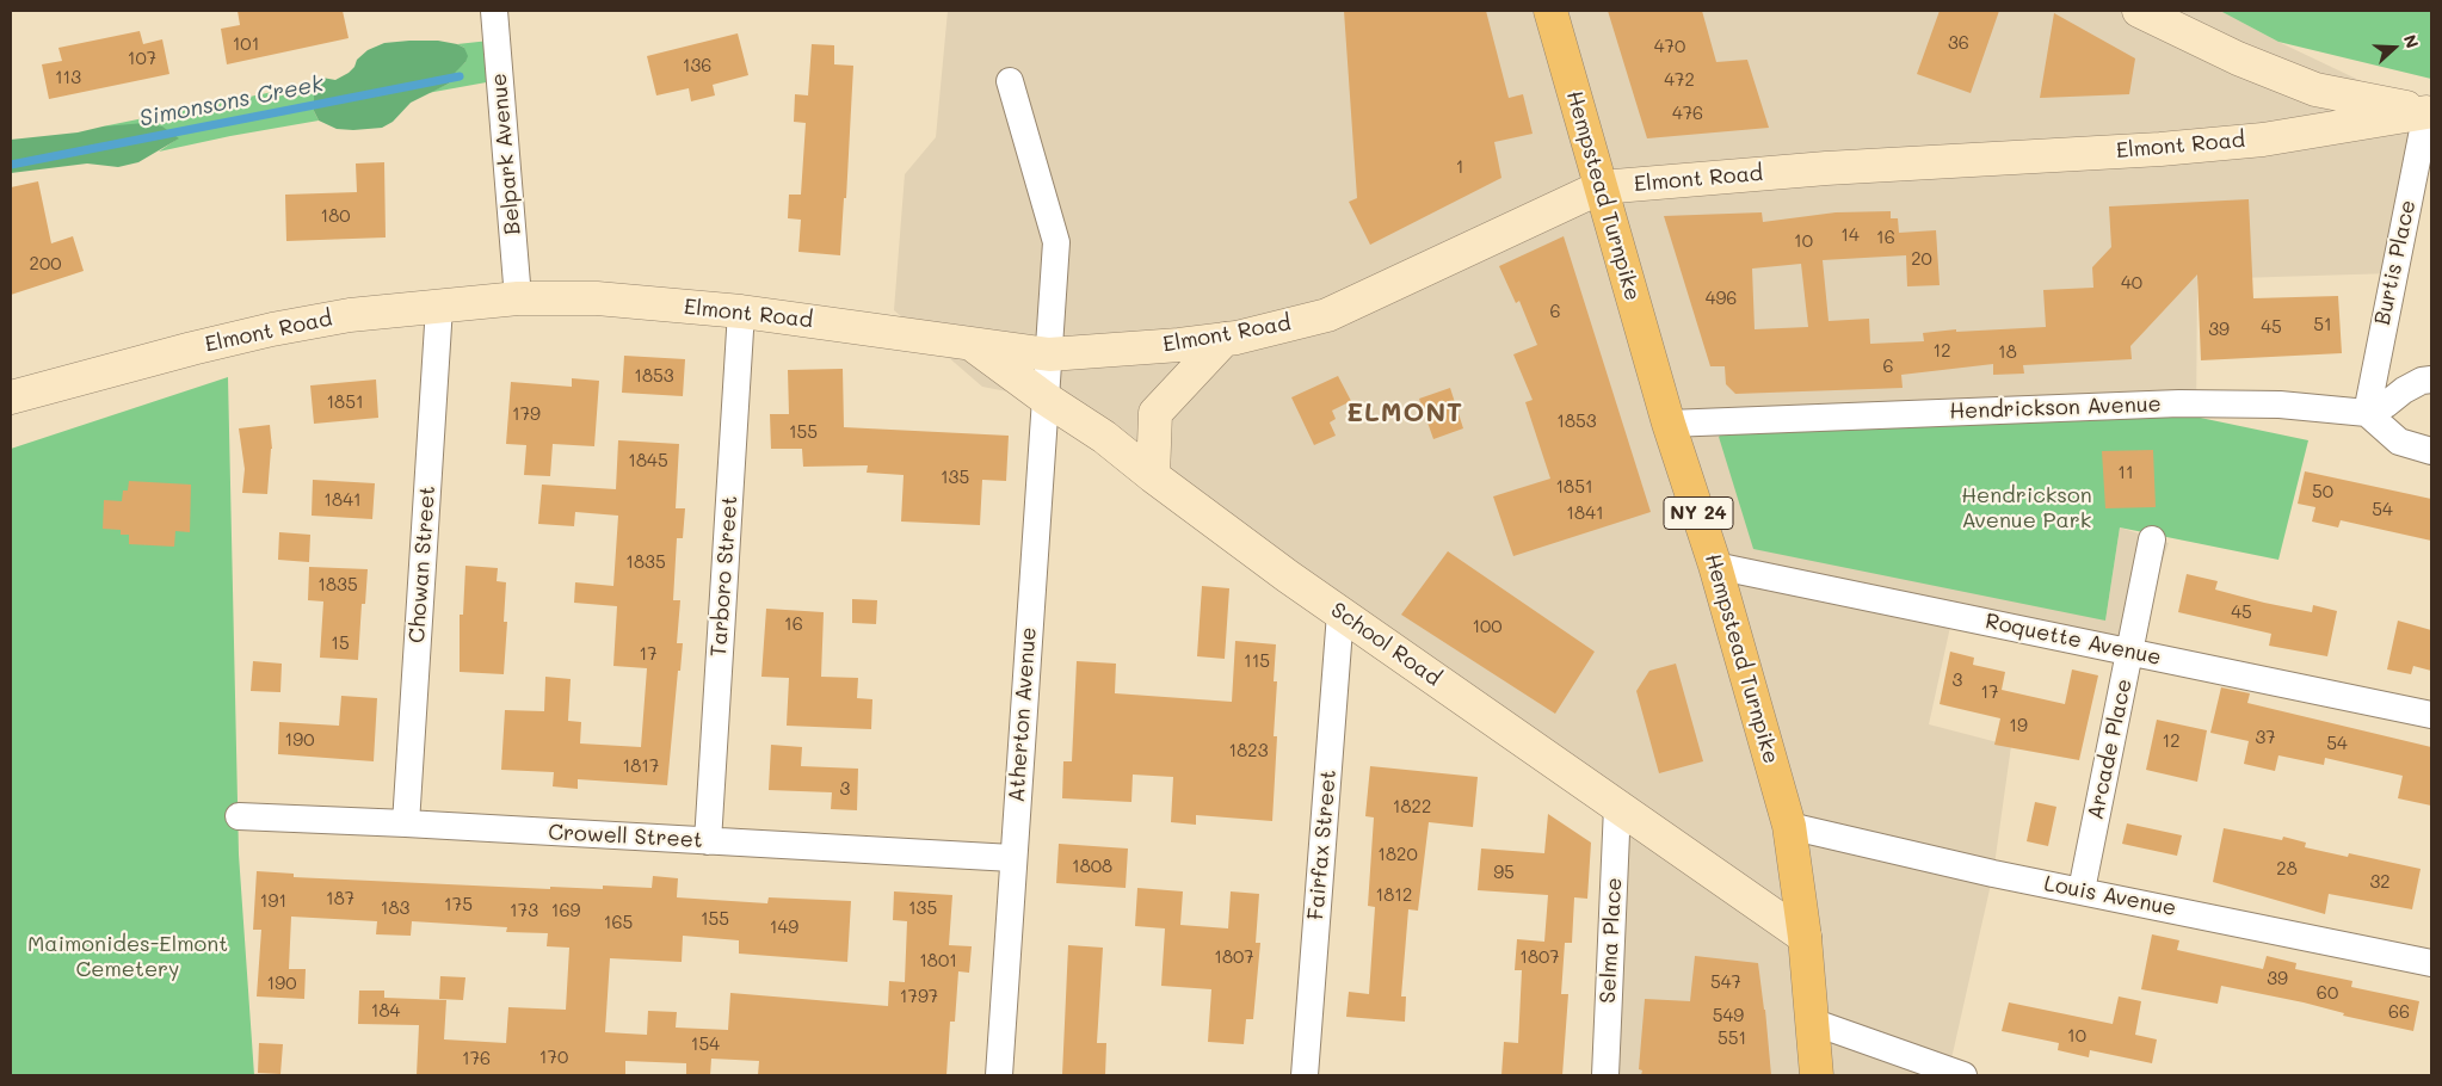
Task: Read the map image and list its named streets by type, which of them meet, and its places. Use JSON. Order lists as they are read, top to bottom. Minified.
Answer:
{"streets":{"main road":["Elmont Road","Hempstead Turnpike","NY 24","School Road"],"street":["Belpark Avenue","Burtis Place","Hendrickson Avenue","Chowan Street","Tarboro Street","Roquette Avenue","Atherton Avenue","Arcade Place","Crowell Street","Fairfax Street","Louis Avenue","Selma Place"]},"crossings":[["Elmont Road","Belpark Avenue"],["Elmont Road","Hempstead Turnpike"],["Elmont Road","Burtis Place"],["Elmont Road","Chowan Street"],["Elmont Road","Tarboro Street"],["Elmont Road","School Road"],["Elmont Road","Atherton Avenue"],["Hempstead Turnpike","Hendrickson Avenue"],["Hempstead Turnpike","Roquette Avenue"],["Hempstead Turnpike","School Road"],["Hempstead Turnpike","Louis Avenue"],["Burtis Place","Hendrickson Avenue"],["Chowan Street","Crowell Street"],["Tarboro Street","Crowell Street"],["Roquette Avenue","Arcade Place"],["School Road","Atherton Avenue"],["School Road","Fairfax Street"],["School Road","Selma Place"],["Atherton Avenue","Crowell Street"],["Arcade Place","Louis Avenue"]],"districts":["ELMONT"],"water":["Simonsons Creek"],"parks":["Hendrickson Avenue Park","Maimonides-Elmont Cemetery"],"house_numbers":["36","101","470","107","136","113","472","476","1","180","14","16","10","20","200","40","496","6","51","45","39","12","18","6","1853","1851","179","1853","155","1845","11","135","1851","50","1841","54","1841","1835","1835","45","16","100","15","17","115","3","17","19","37","190","12","54","1823","1817","3","1822","1820","1808","28","95","32","1812","187","191","175","183","135","173","169","155","165","149","1807","1807","1801","39","547","190","60","1797","184","66","549","10","551","154","170","176"],"north":"right"}
